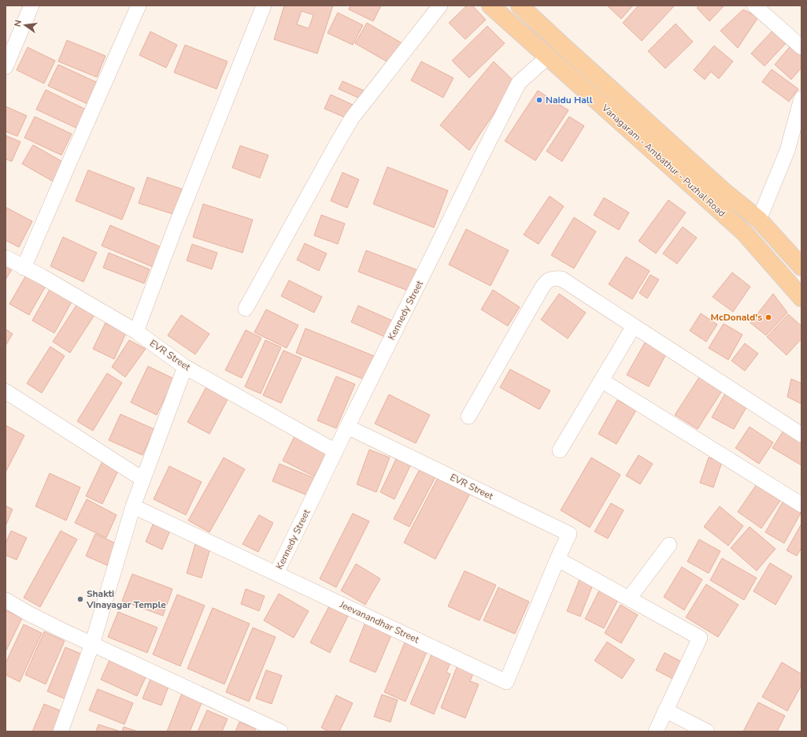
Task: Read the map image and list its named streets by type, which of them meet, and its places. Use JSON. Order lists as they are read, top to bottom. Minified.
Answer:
{"streets":{"main road":["Vanagaram - Ambathur - Puzhal Road"],"street":["Kennedy Street","EVR Street","Jeevanandhar Street"]},"crossings":[["Vanagaram - Ambathur - Puzhal Road","Kennedy Street"],["Kennedy Street","EVR Street"],["Kennedy Street","Jeevanandhar Street"],["EVR Street","Jeevanandhar Street"]],"places":["Naidu Hall","McDonald's","Shakti Vinayagar Temple"],"north":"left"}
